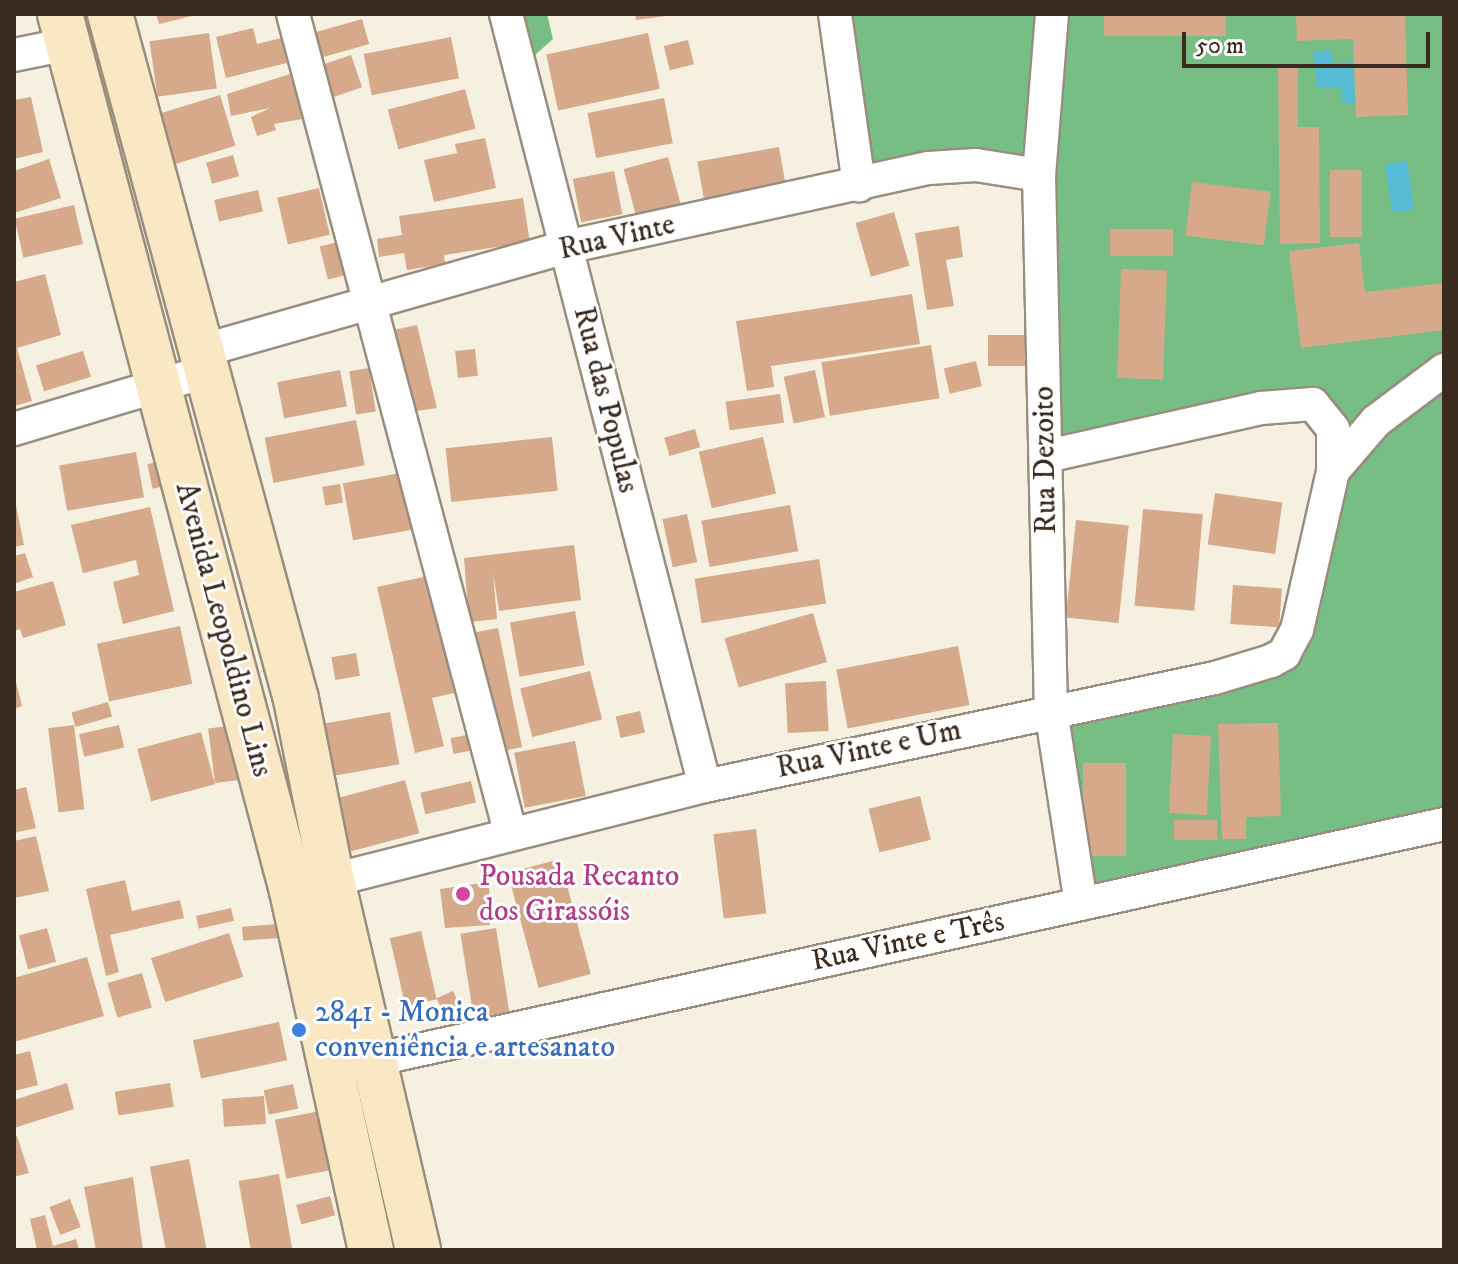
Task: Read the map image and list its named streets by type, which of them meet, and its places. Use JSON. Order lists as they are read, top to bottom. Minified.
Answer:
{"streets":{"main road":["Avenida Leopoldino Lins"],"street":["Rua Vinte","Rua das Populas","Rua Dezoito","Rua Vinte e Um","Rua Vinte e Três"]},"crossings":[["Rua Vinte","Rua das Populas"],["Rua Vinte","Rua Dezoito"],["Rua Vinte","Avenida Leopoldino Lins"],["Rua das Populas","Rua Vinte e Um"],["Rua Dezoito","Rua Vinte e Um"],["Rua Dezoito","Rua Vinte e Três"],["Avenida Leopoldino Lins","Rua Vinte e Um"],["Avenida Leopoldino Lins","Rua Vinte e Três"]],"places":["Pousada Recanto dos Girassóis","2841 - Monica conveniência e artesanato"],"scale_bar":"50 m"}
